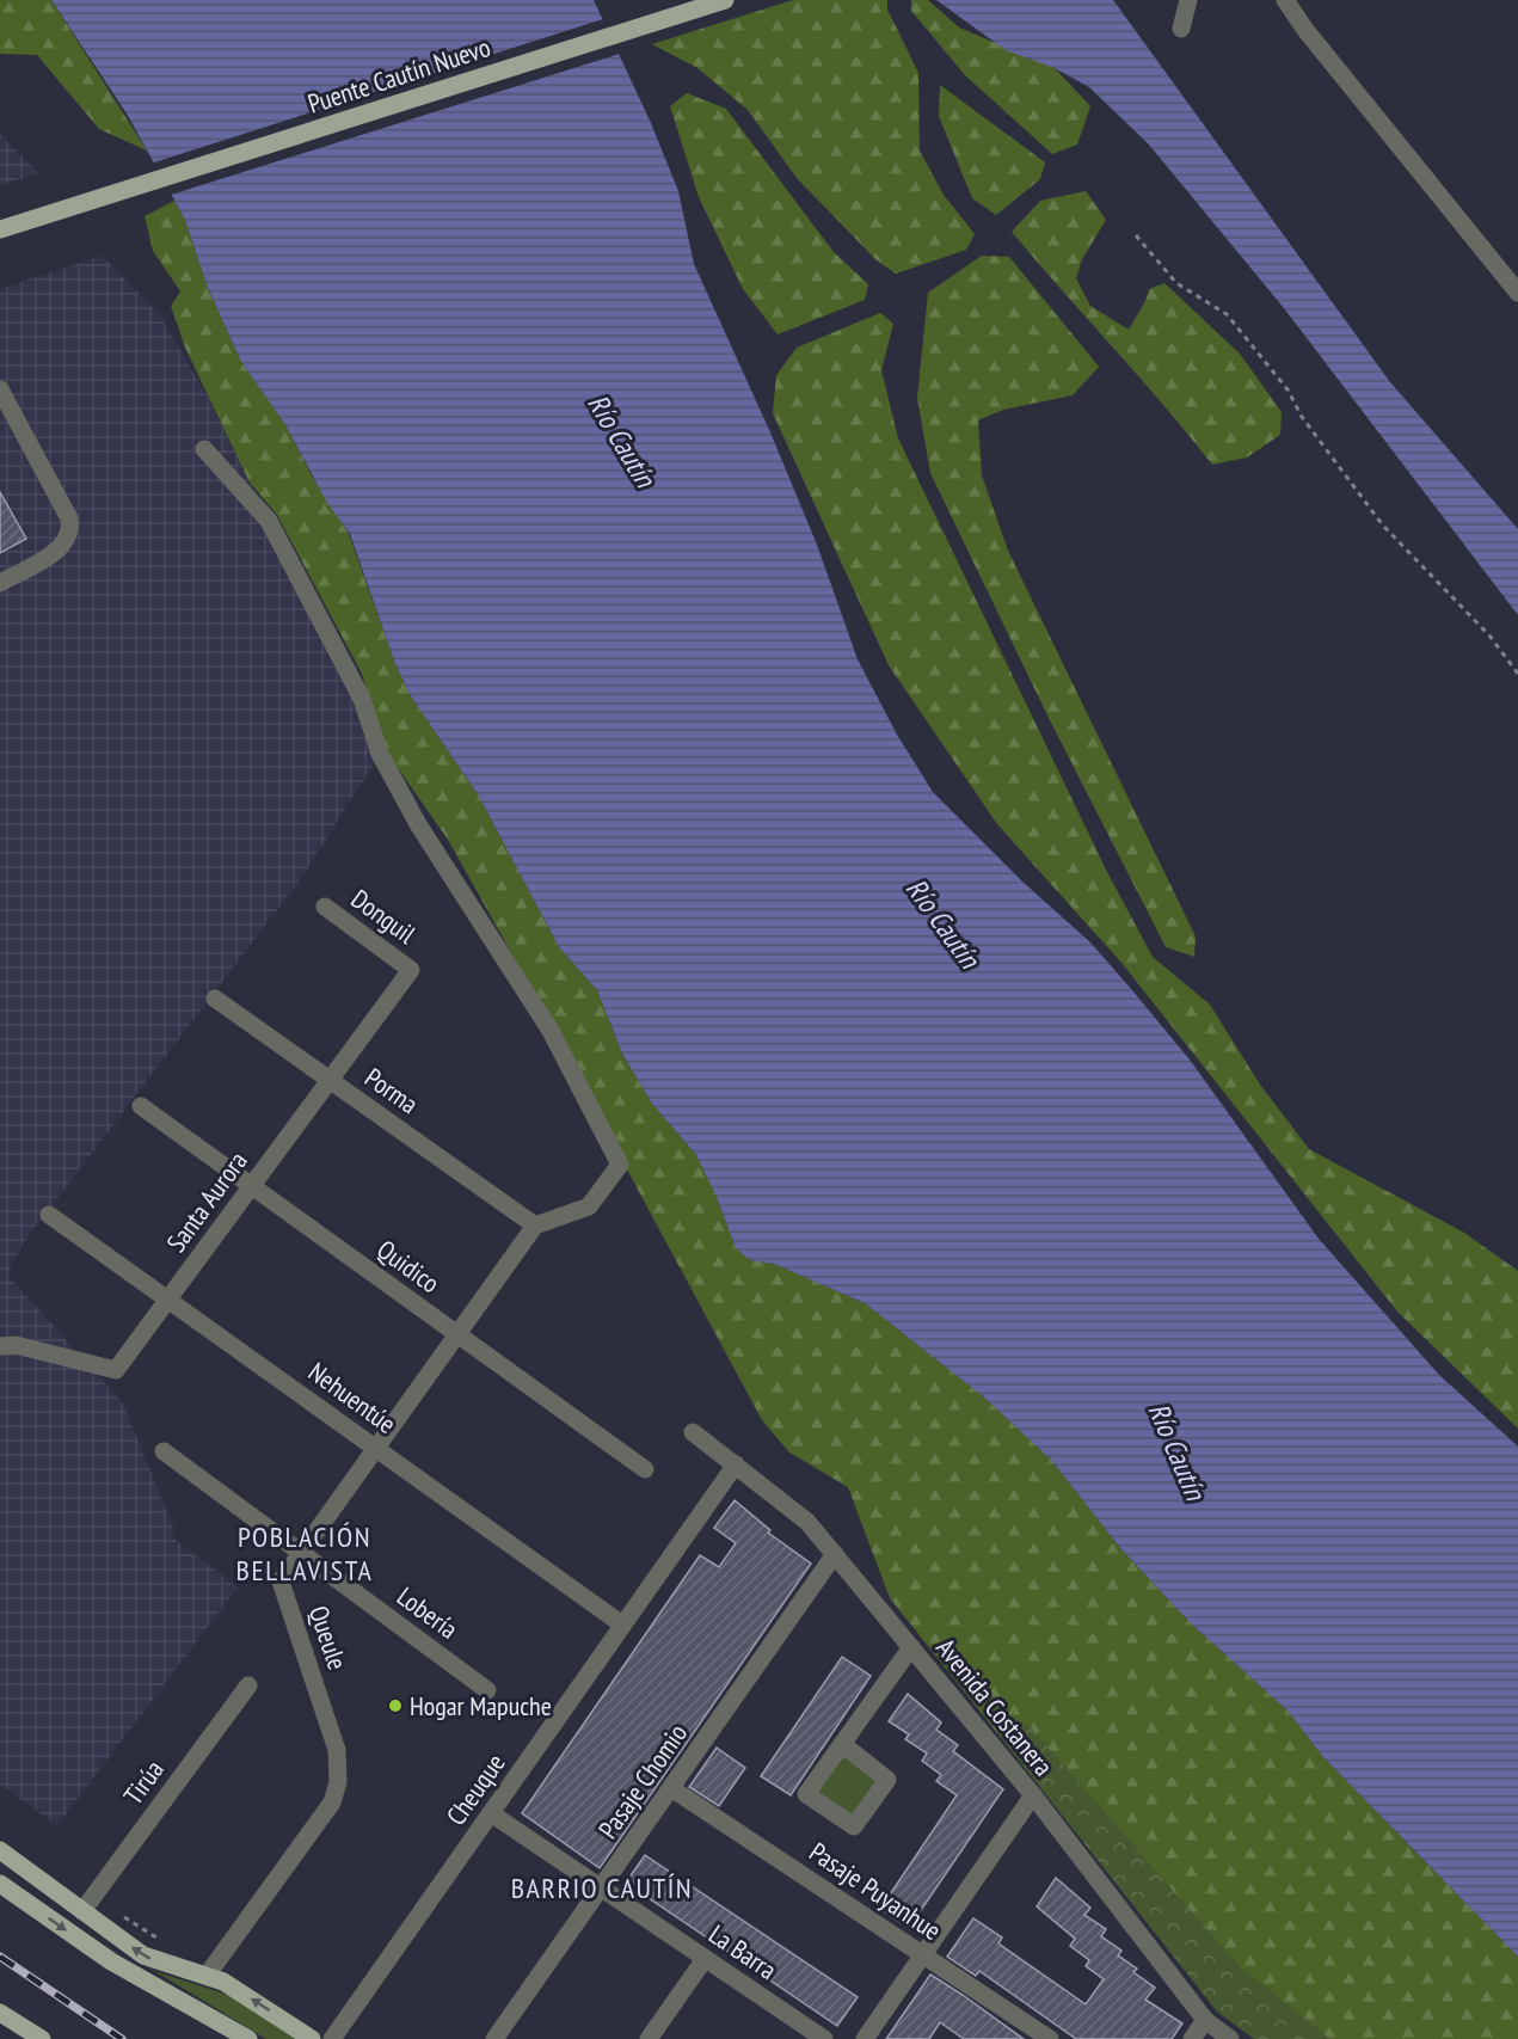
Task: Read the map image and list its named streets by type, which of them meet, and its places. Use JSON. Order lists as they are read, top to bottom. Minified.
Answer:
{"streets":{"main road":["Puente Cautín Nuevo"],"street":["Donguil","Porma","Santa Aurora","Quidico","Nehuentúe","Lobería","Queule","Avenida Costanera","Pasaje Chomio","Tirúa","Cheuque","Pasaje Puyanhue","La Barra"]},"crossings":[["Donguil","Santa Aurora"],["Porma","Santa Aurora"],["Porma","Queule"],["Santa Aurora","Quidico"],["Santa Aurora","Nehuentúe"],["Quidico","Queule"],["Nehuentúe","Queule"],["Nehuentúe","Cheuque"],["Lobería","Queule"],["Avenida Costanera","Pasaje Chomio"],["Avenida Costanera","Cheuque"],["Pasaje Chomio","Pasaje Puyanhue"],["Pasaje Chomio","La Barra"],["Cheuque","La Barra"]],"districts":["POBLACIÓN BELLAVISTA","BARRIO CAUTÍN"],"water":["Río Cautín"],"places":["Hogar Mapuche"]}
